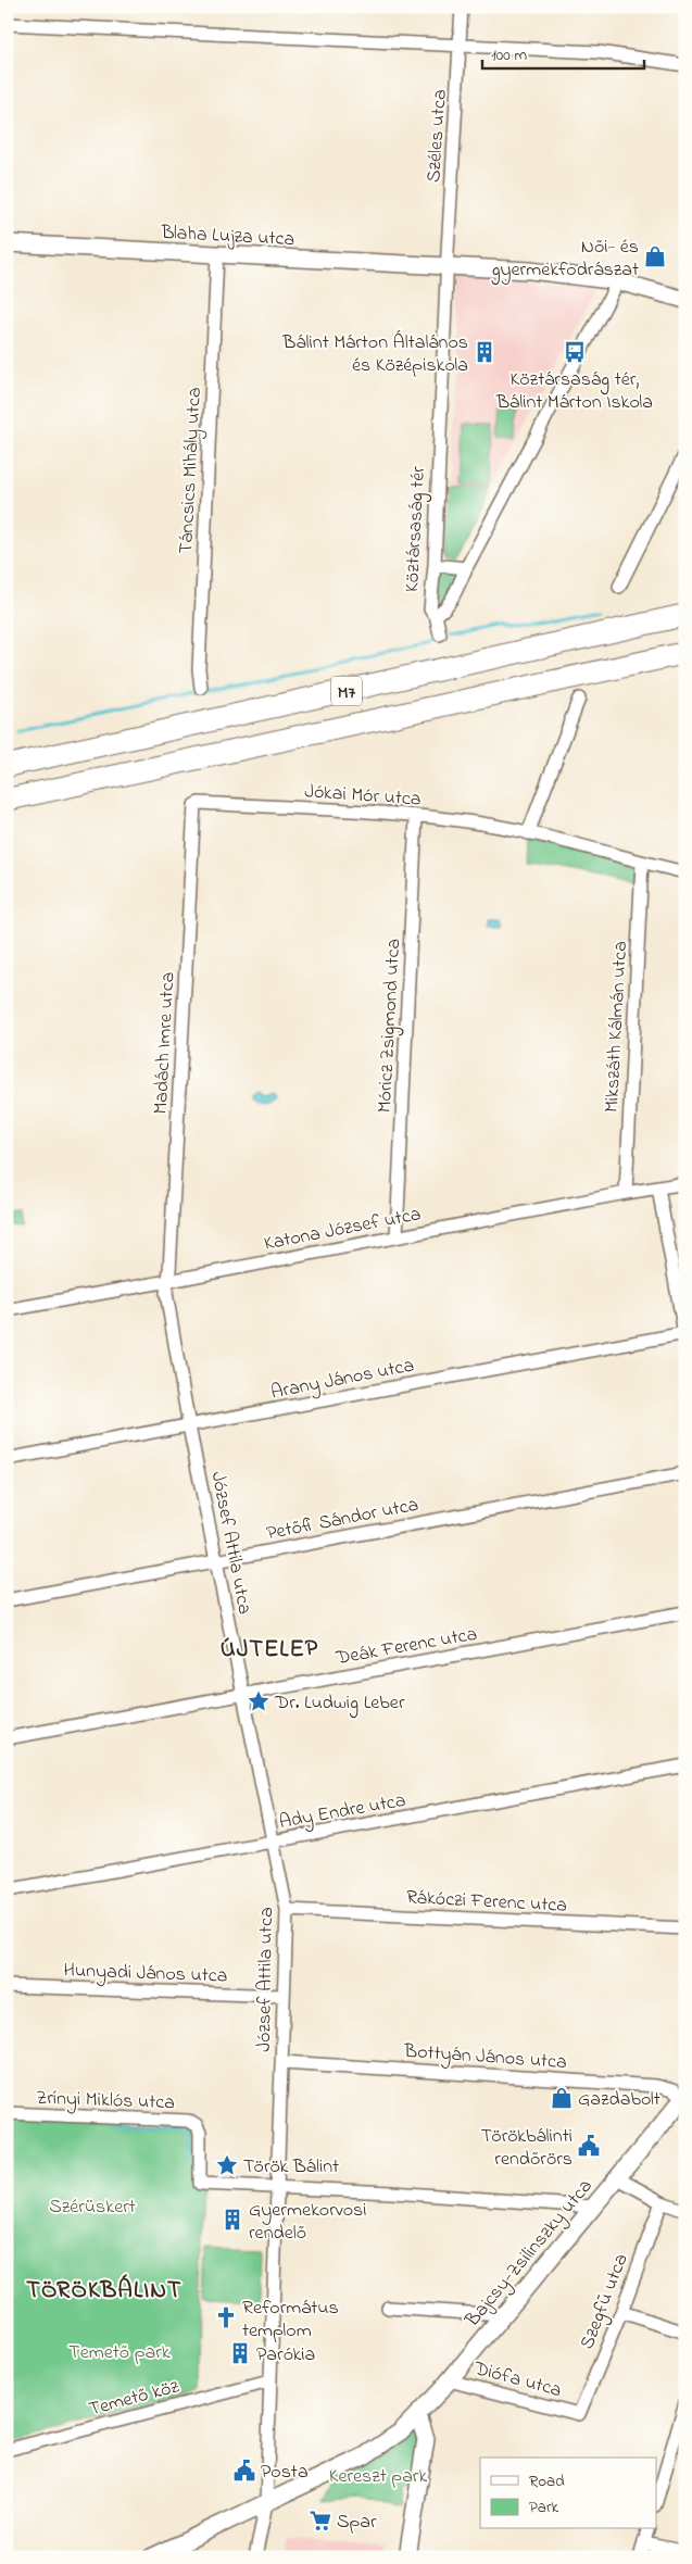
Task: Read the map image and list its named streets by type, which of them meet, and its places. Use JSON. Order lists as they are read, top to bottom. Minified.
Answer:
{"streets":{"highway":["M7"],"street":["Széles utca","Blaha Lujza utca","Táncsics Mihály utca","Köztársaság tér","Jókai Mór utca","Móricz Zsigmond utca","Mikszáth Kálmán utca","Madách Imre utca","Katona József utca","Arany János utca","Petőfi Sándor utca","József Attila utca","Deák Ferenc utca","Ady Endre utca","Rákóczi Ferenc utca","Hunyadi János utca","Bottyán János utca","Zrínyi Miklós utca","Bajcsy-Zsilinszky utca","Szegfű utca","Diófa utca","Temető köz"]},"crossings":[["Széles utca","Blaha Lujza utca"],["Széles utca","Köztársaság tér"],["Blaha Lujza utca","Táncsics Mihály utca"],["Blaha Lujza utca","Köztársaság tér"],["Jókai Mór utca","Móricz Zsigmond utca"],["Jókai Mór utca","Mikszáth Kálmán utca"],["Jókai Mór utca","Madách Imre utca"],["Móricz Zsigmond utca","Katona József utca"],["Mikszáth Kálmán utca","Katona József utca"],["Madách Imre utca","Katona József utca"],["Madách Imre utca","József Attila utca"],["Katona József utca","József Attila utca"],["Arany János utca","József Attila utca"],["Petőfi Sándor utca","József Attila utca"],["József Attila utca","Deák Ferenc utca"],["József Attila utca","Ady Endre utca"],["József Attila utca","Rákóczi Ferenc utca"],["József Attila utca","Hunyadi János utca"],["József Attila utca","Bottyán János utca"],["József Attila utca","Zrínyi Miklós utca"],["József Attila utca","Bajcsy-Zsilinszky utca"],["József Attila utca","Temető köz"],["Bottyán János utca","Bajcsy-Zsilinszky utca"],["Bajcsy-Zsilinszky utca","Diófa utca"],["Szegfű utca","Diófa utca"]],"districts":["ÚJTELEP","TÖRÖKBÁLINT"],"parks":["Szérüskert","Temető park","Kereszt park"],"places":{"shop":["Női- és gyermekfodrászat","Gazdabolt"],"building":["Bálint Márton Általános és Középiskola","Gyermekorvosi rendelő","Parókia"],"bus stop":["Köztársaság tér, Bálint Márton Iskola"],"place":["Dr. Ludwig Leber","Török Bálint"],"public building":["Törökbálinti rendőrörs","Posta"],"church":["Református templom"],"supermarket":["Spar"]},"legend":["Road","Park"],"scale_bar":"100 m"}
